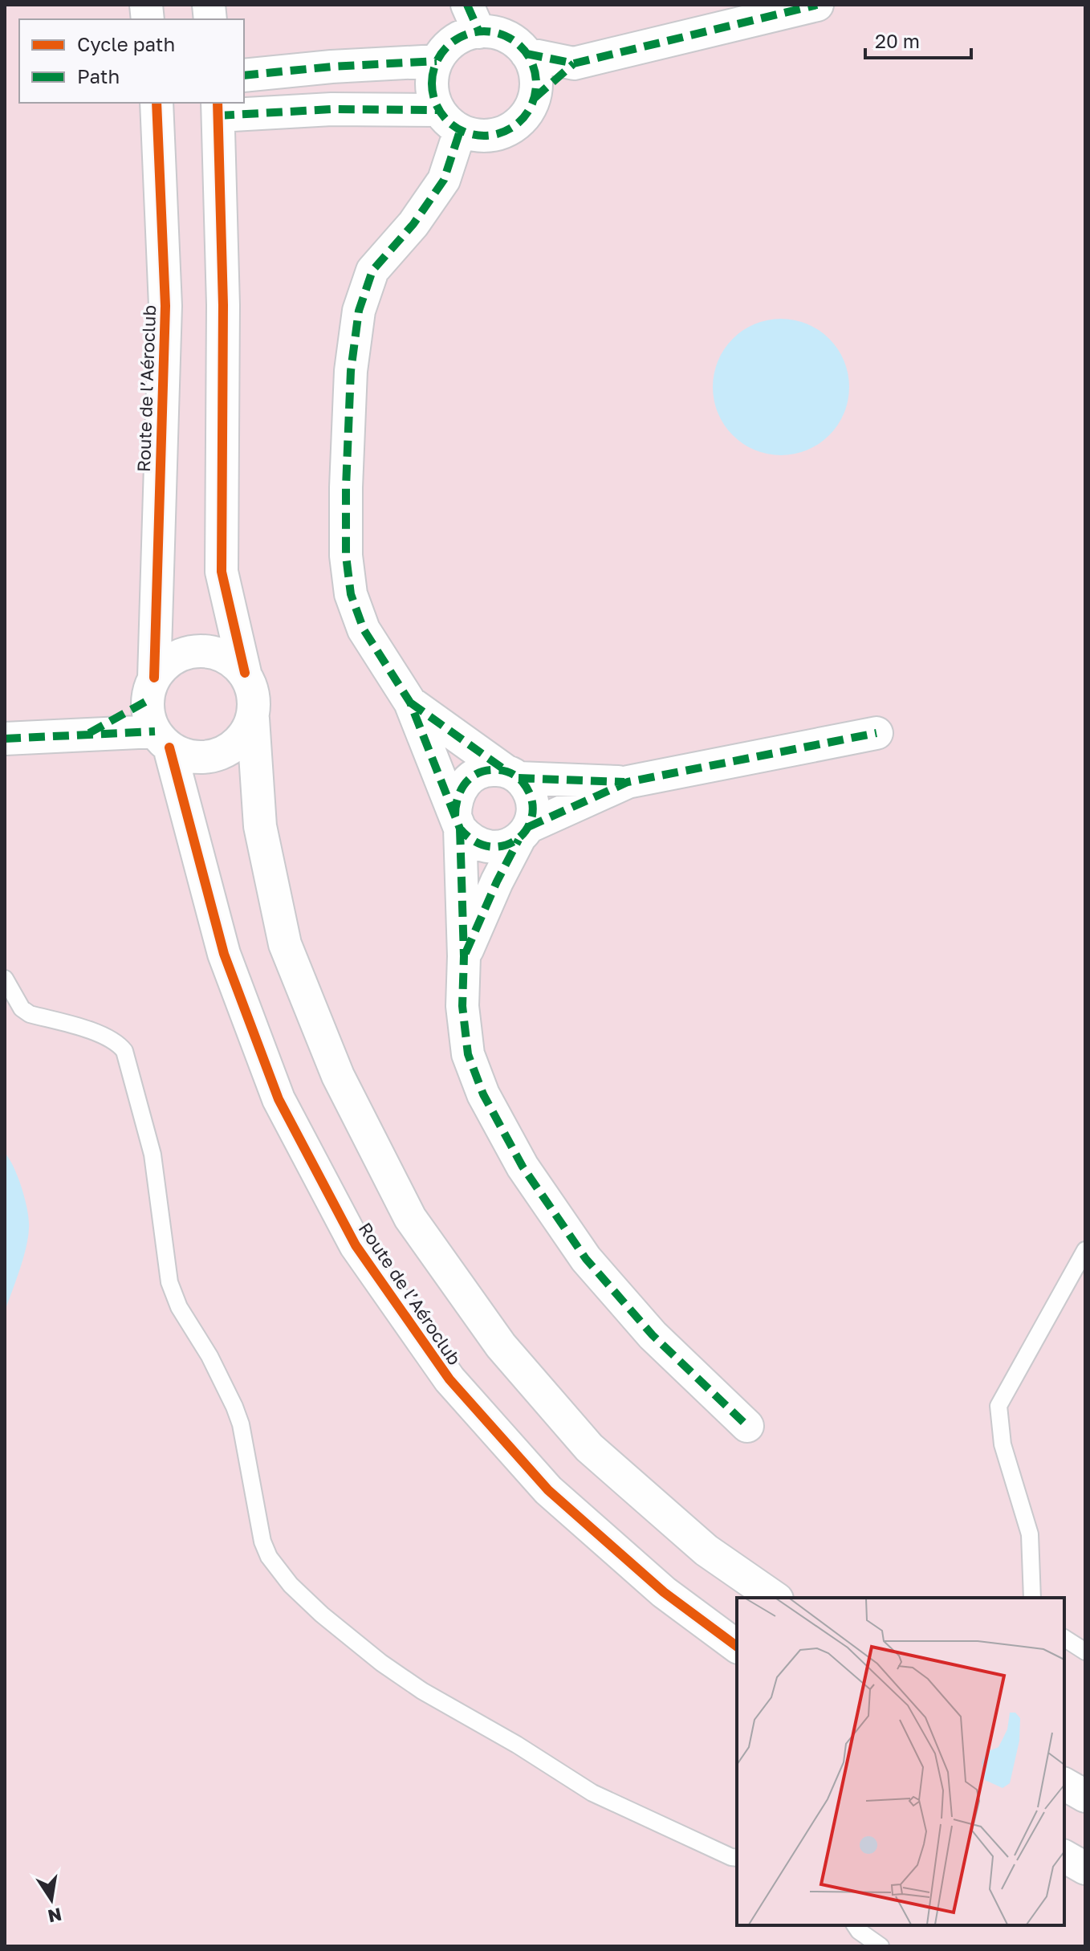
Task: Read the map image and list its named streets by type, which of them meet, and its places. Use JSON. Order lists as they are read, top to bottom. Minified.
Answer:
{"streets":{"street":["Route de l’Aéroclub"]},"legend":["Cycle path","Path"],"scale_bar":"20 m","north":"bottom"}
